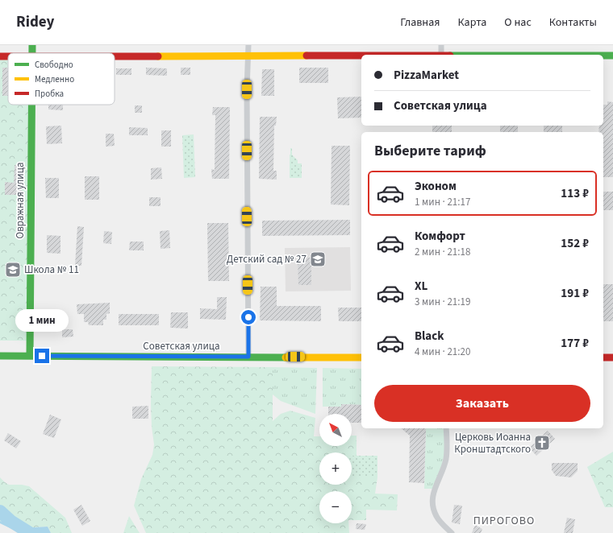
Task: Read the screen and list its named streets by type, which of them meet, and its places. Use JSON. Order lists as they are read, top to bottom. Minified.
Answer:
{"streets":{"street":["Овражная улица","Советская улица"]},"crossings":[["Овражная улица","Советская улица"]],"districts":["ПИРОГОВО"],"places":{"school or university":["Детский сад № 27","Школа № 11"],"church":["Церковь Иоанна Кронштадтского"]},"legend":["Свободно","Медленно","Пробка"],"north":"top left","page":{"header":"Ridey","nav":["Главная","Карта","О нас","Контакты"],"banner":["PizzaMarket","Советская улица"],"heading":"Выберите тариф","list":[{"name":"Эконом","note":"1 мин · 21:17","value":"113 ₽"},{"name":"Комфорт","note":"2 мин · 21:18","value":"152 ₽"},{"name":"XL","note":"3 мин · 21:19","value":"191 ₽"},{"name":"Black","note":"4 мин · 21:20","value":"177 ₽"}],"bubble":"1 мин","buttons":"Заказать","map_buttons":["+","−"]}}
